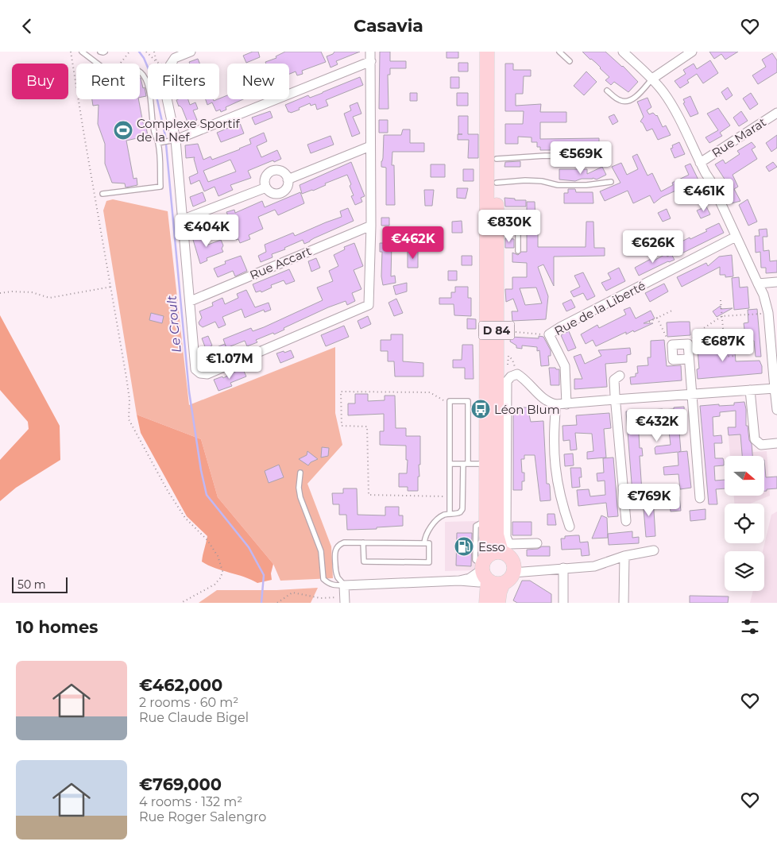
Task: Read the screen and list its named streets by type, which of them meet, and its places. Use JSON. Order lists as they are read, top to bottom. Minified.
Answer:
{"streets":{"main road":["D 84"],"street":["Rue Marat","Rue Accart","Rue de la Liberté"]},"water":["Le Croult"],"places":{"sports":["Complexe Sportif de la Nef"],"bus stop":["Léon Blum"],"fuel station":["Esso"]},"scale_bar":"50 m","north":"right","page":{"header":"Casavia","chip":["Buy","Rent","Filters","New"],"price":["€569K","€461K","€830K","€404K","€462K","€626K","€687K","€1.07M","€432K","€769K"],"scale":"50 m","heading":"10 homes","list":[{"name":"€462,000","note":"2 rooms · 60 m² · Rue Claude Bigel"},{"name":"€769,000","note":"4 rooms · 132 m² · Rue Roger Salengro"}]}}
